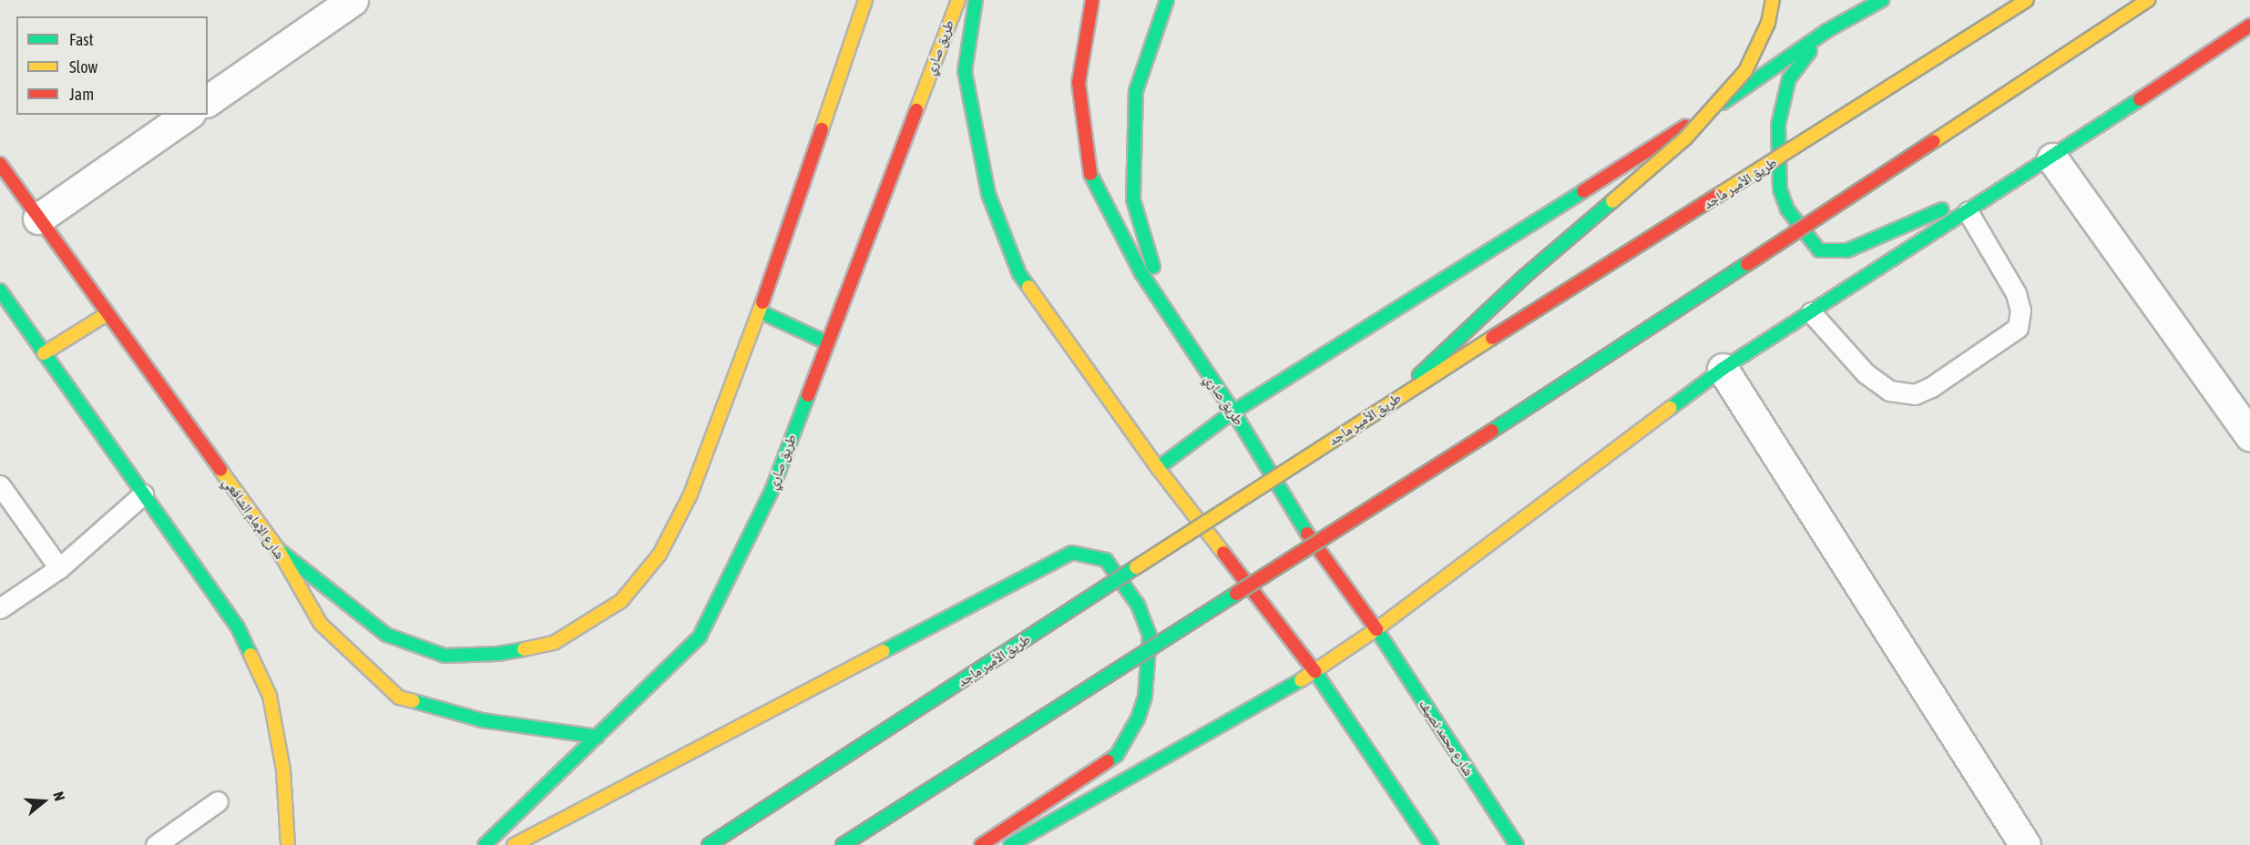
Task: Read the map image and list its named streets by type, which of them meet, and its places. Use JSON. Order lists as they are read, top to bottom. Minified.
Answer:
{"streets":{"main road":["طريق صاري","طريق الأمير ماجد","شارع الإمام الشافعي","شارع محمد نصيف"]},"crossings":[["طريق صاري","شارع الإمام الشافعي"],["طريق صاري","شارع محمد نصيف"]],"legend":["Fast","Slow","Jam"],"north":"right"}
